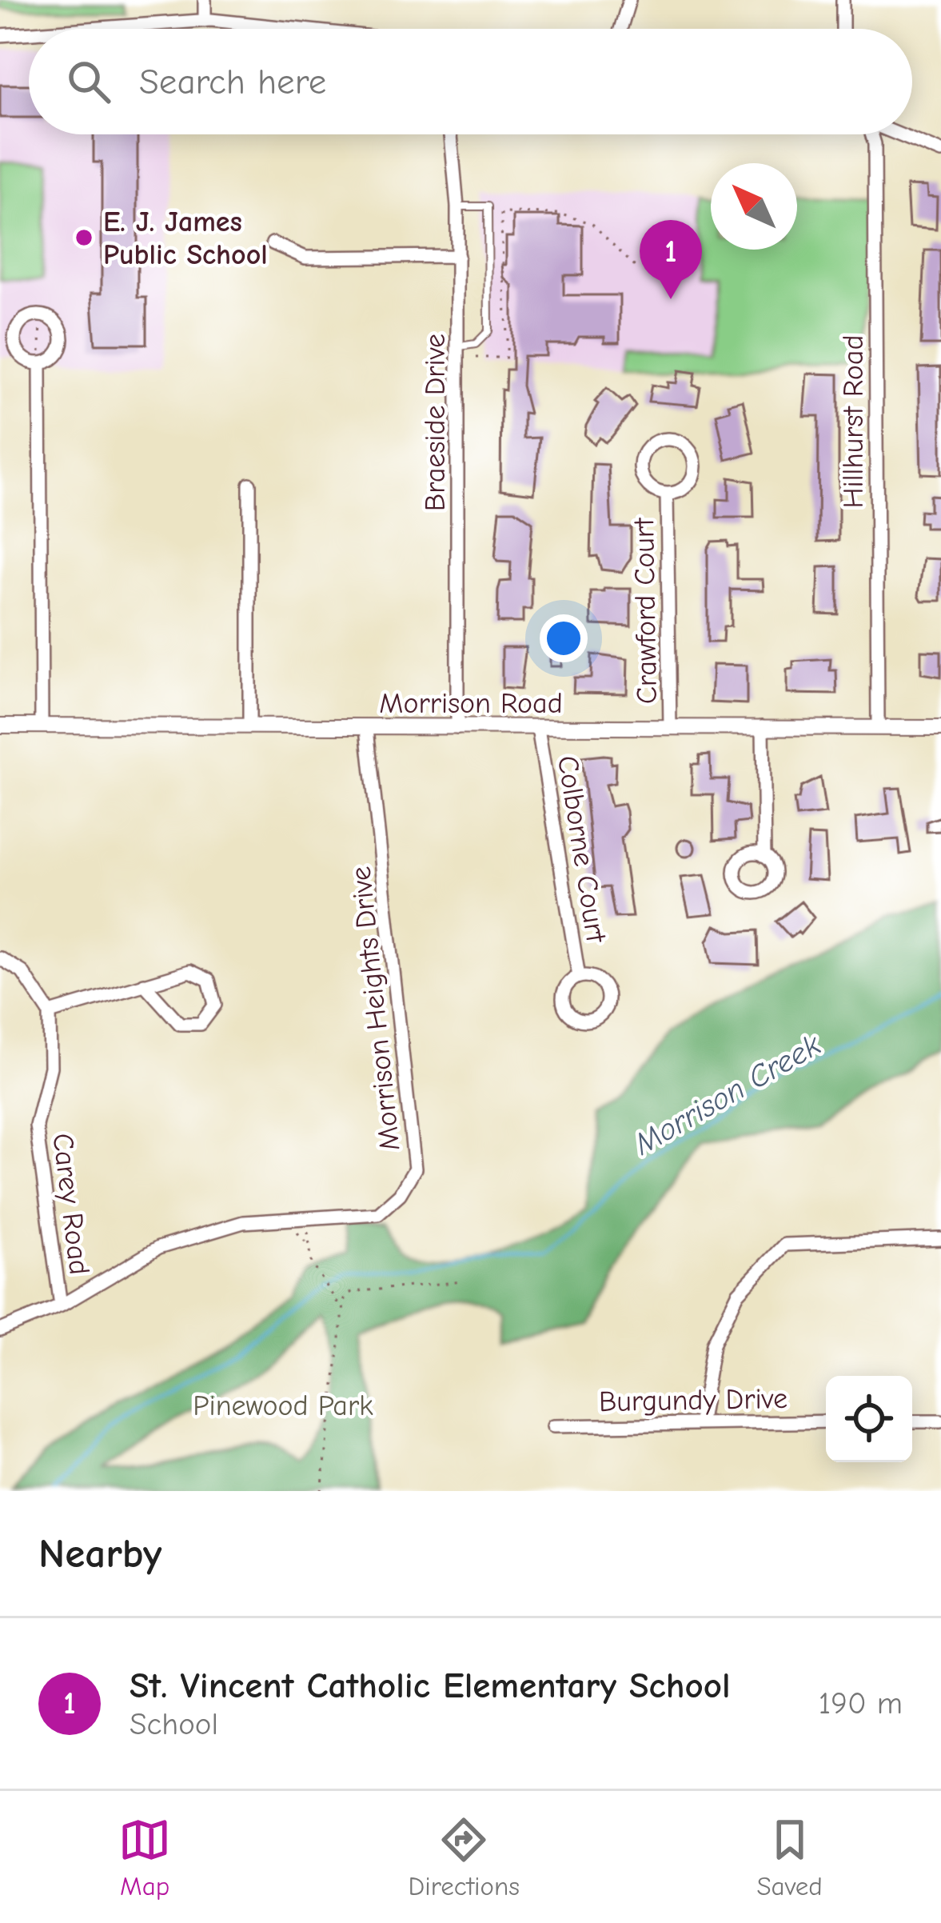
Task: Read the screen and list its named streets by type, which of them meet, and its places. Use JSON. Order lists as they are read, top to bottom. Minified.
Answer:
{"streets":{"street":["Hillhurst Road","Braeside Drive","Crawford Court","Morrison Road","Colborne Court","Morrison Heights Drive","Carey Road","Burgundy Drive"]},"crossings":[["Hillhurst Road","Morrison Road"],["Braeside Drive","Morrison Road"],["Crawford Court","Morrison Road"],["Morrison Road","Colborne Court"],["Morrison Road","Morrison Heights Drive"],["Morrison Heights Drive","Carey Road"]],"water":["Morrison Creek"],"parks":["Pinewood Park"],"places":["E. J. James Public School"],"north":"top left","page":{"search":"Search here","pins":"1","heading":"Nearby","list":[{"mark":"1","name":"St. Vincent Catholic Elementary School","note":"School","value":"190 m"}],"nav":["Map","Directions","Saved"]}}
